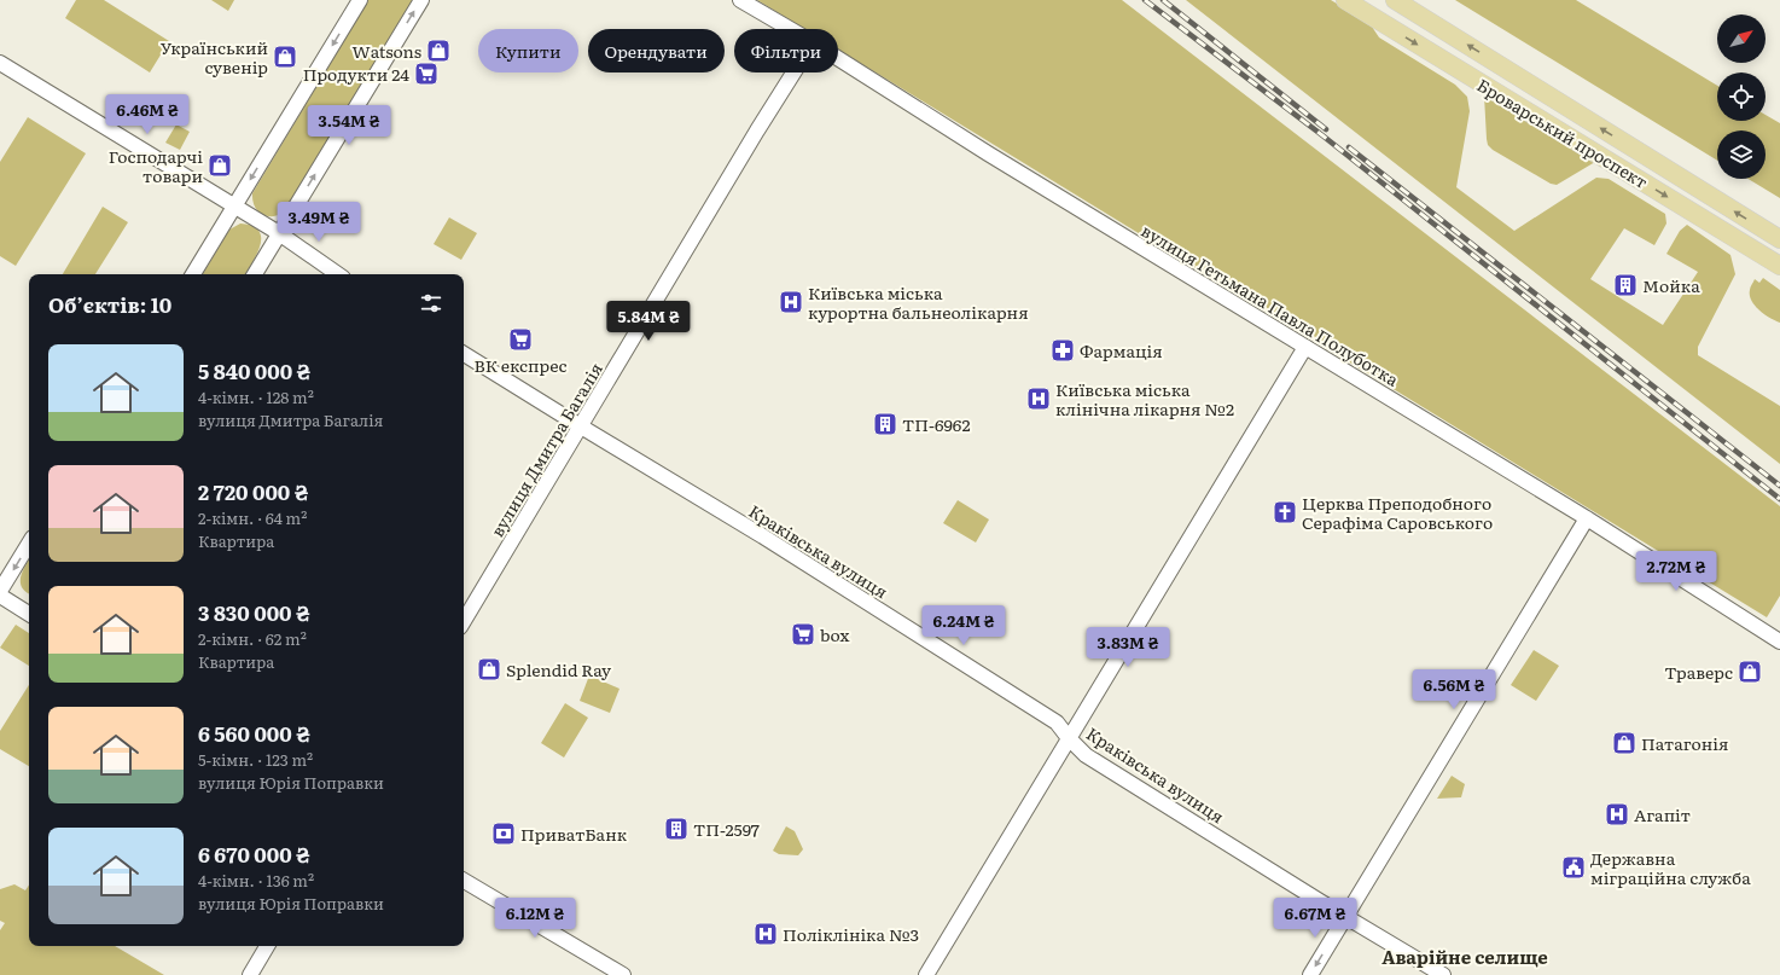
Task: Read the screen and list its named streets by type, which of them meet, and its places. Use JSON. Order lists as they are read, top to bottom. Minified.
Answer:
{"streets":{"main road":["Броварський проспект"],"street":["вулиця Гетьмана Павла Полуботка","вулиця Дмитра Багалія","Краківська вулиця"]},"crossings":[["вулиця Дмитра Багалія","Краківська вулиця"]],"districts":["Аварійне селище"],"places":{"shop":["Watsons","Український сувенір","Господарчі товари","Splendid Ray","Траверс","Патагонія"],"supermarket":["Продукти 24","ВК експрес","box"],"building":["Мойка","ТП-6962","ТП-2597"],"hospital":["Київська міська курортна бальнеолікарня","Київська міська клінічна лікарня №2","Агапіт","Поліклініка №3"],"pharmacy":["Фармація"],"church":["Церква Преподобного Серафіма Саровського"],"bank":["ПриватБанк"],"public building":["Державна міграційна служба"]},"north":"top right","page":{"chip":["Купити","Орендувати","Фільтри"],"price":["6.46M ₴","3.54M ₴","3.49M ₴","5.84M ₴","2.72M ₴","6.24M ₴","3.83M ₴","6.56M ₴","6.12M ₴","6.67M ₴"],"heading":"Об’єктів: 10","list":[{"name":"5 840 000 ₴","note":"4-кімн. · 128 m² · вулиця Дмитра Багалія"},{"name":"2 720 000 ₴","note":"2-кімн. · 64 m² · Квартира"},{"name":"3 830 000 ₴","note":"2-кімн. · 62 m² · Квартира"},{"name":"6 560 000 ₴","note":"5-кімн. · 123 m² · вулиця Юрія Поправки"},{"name":"6 670 000 ₴","note":"4-кімн. · 136 m² · вулиця Юрія Поправки"}]}}
